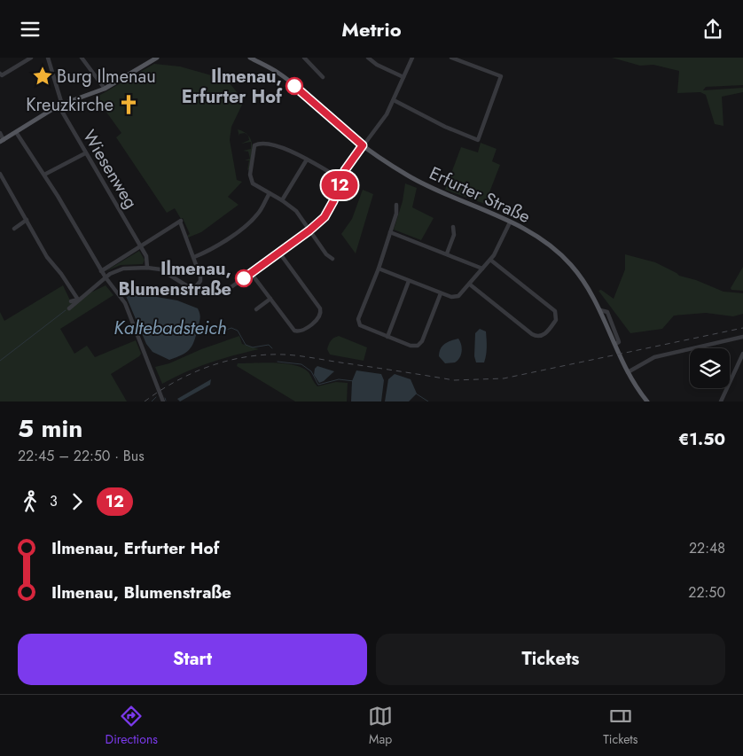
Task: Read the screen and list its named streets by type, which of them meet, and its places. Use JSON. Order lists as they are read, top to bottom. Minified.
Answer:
{"streets":{"main road":["Erfurter Straße"],"street":["Wiesenweg"]},"water":["Kaltebadsteich"],"places":{"place":["Burg Ilmenau"],"other":["Ilmenau, Erfurter Hof","Ilmenau, Blumenstraße"],"church":["Kreuzkirche"]},"lines":["bus line 12"],"page":{"header":"Metrio","on_map":"12","heading":["5 min","22:45 – 22:50 · Bus","€1.50"],"legs":["3","12"],"list":[{"name":"Ilmenau, Erfurter Hof","value":"22:48"},{"name":"Ilmenau, Blumenstraße","value":"22:50"}],"buttons":["Start","Tickets"],"tabs":["Directions","Map","Tickets"]}}
